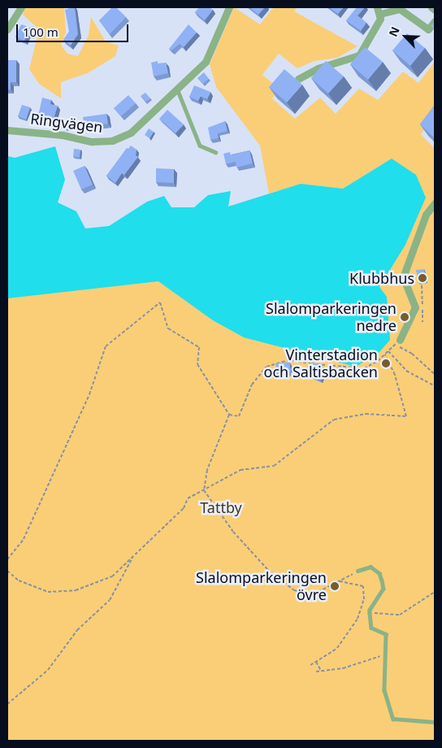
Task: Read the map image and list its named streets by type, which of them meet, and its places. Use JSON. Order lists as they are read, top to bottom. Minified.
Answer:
{"streets":{"street":["Ringvägen"]},"parks":["Tattby"],"places":["Klubbhus","Slalomparkeringen nedre","Vinterstadion och Saltisbacken","Slalomparkeringen övre"],"scale_bar":"100 m","north":"top left"}
